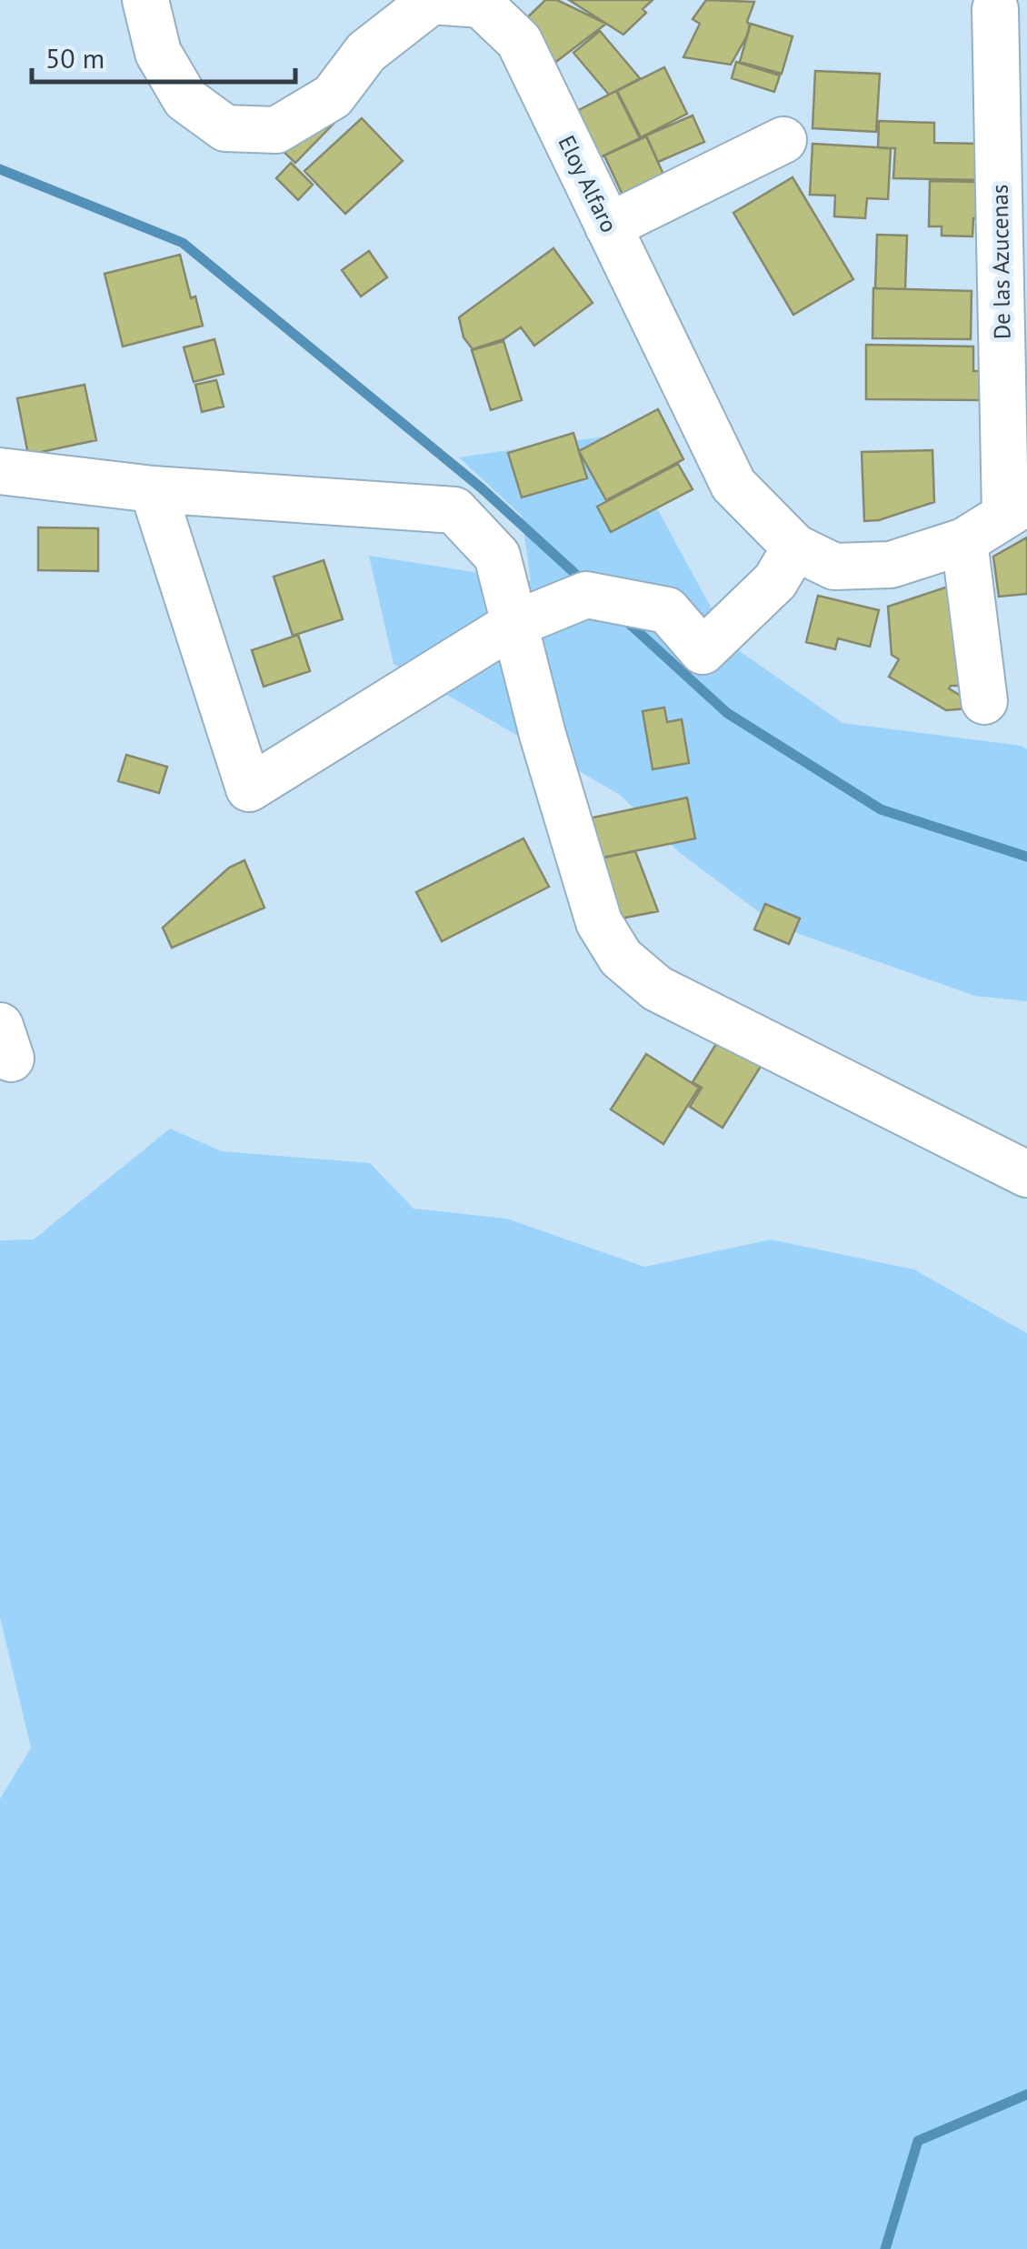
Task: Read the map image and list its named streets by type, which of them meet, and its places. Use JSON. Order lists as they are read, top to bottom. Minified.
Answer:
{"streets":{"street":["Eloy Alfaro","De las Azucenas"]},"crossings":[["Eloy Alfaro","De las Azucenas"]],"scale_bar":"50 m"}
